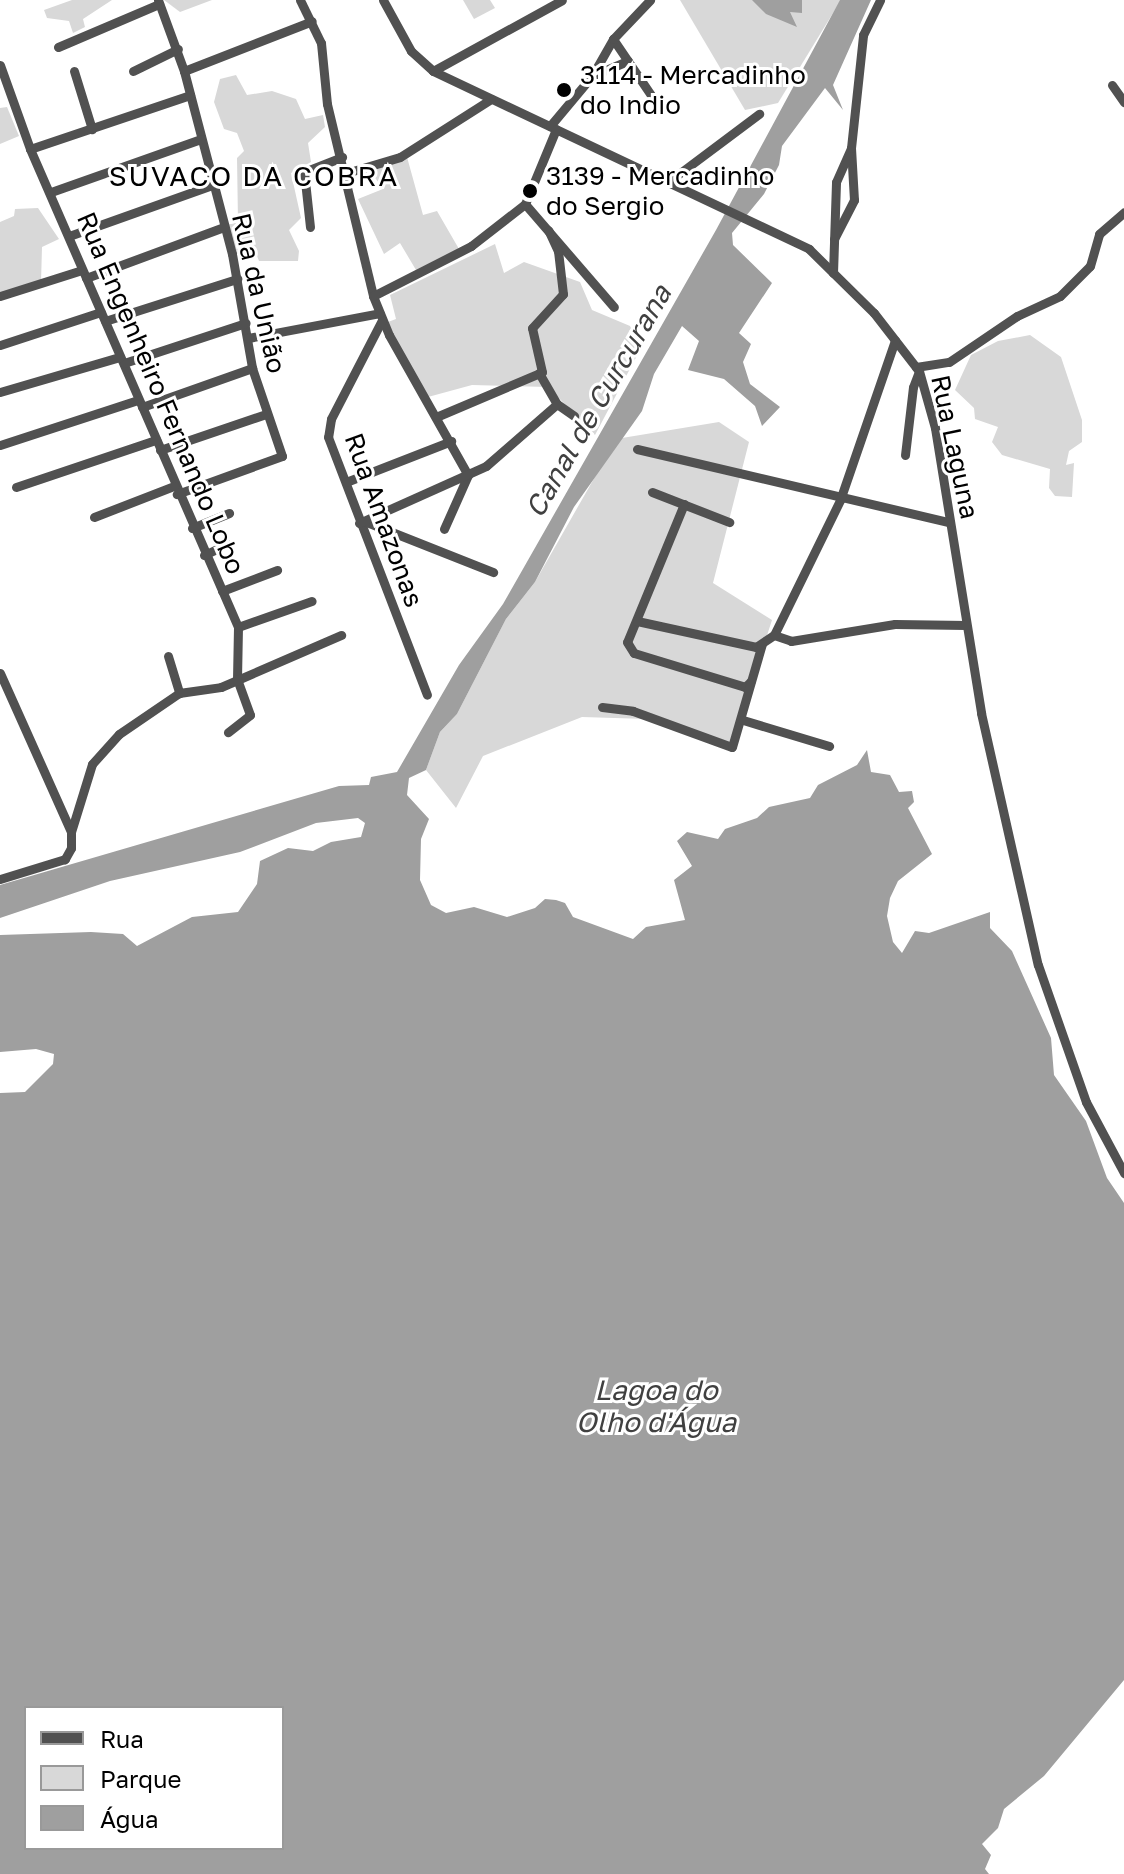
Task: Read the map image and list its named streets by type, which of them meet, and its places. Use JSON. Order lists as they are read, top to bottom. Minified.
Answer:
{"streets":{"street":["Rua da União","Rua Engenheiro Fernando Lobo","Rua Laguna","Rua Amazonas"]},"crossings":[["Rua da União","Rua Engenheiro Fernando Lobo"]],"districts":["SUVACO DA COBRA"],"water":["Canal de Curcurana","Lagoa do Olho d'Água"],"places":["3114 - Mercadinho do Indio","3139 - Mercadinho do Sergio"],"legend":["Rua","Parque","Água"]}
